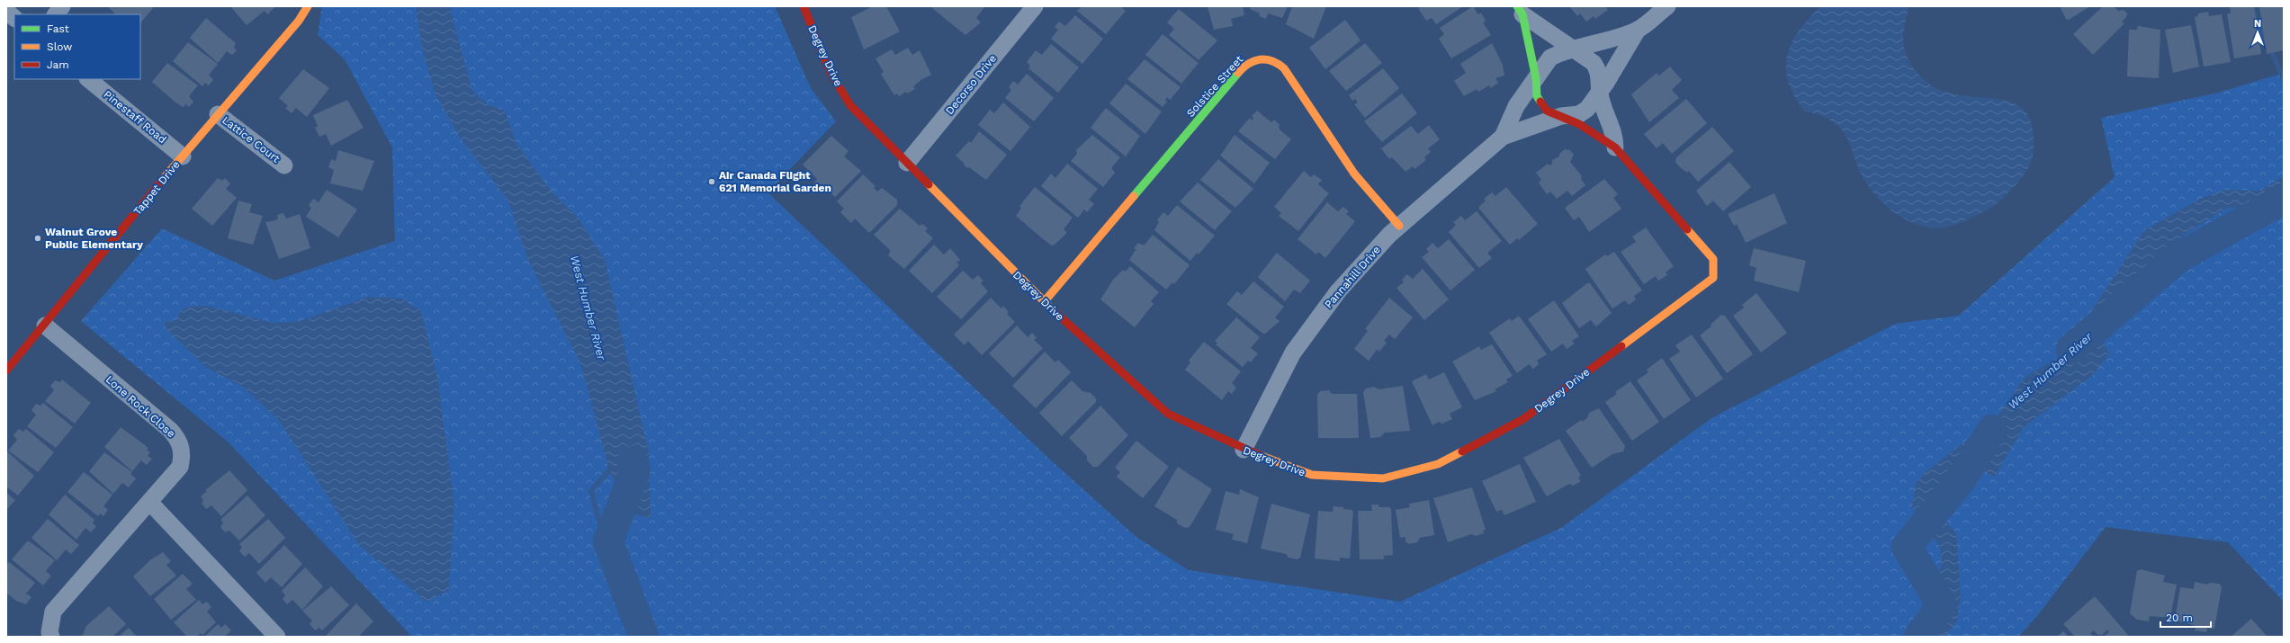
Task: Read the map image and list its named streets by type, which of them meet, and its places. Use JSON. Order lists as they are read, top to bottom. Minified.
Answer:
{"streets":{"street":["Degrey Drive","Decorso Drive","Solstice Street","Pinestaff Road","Lattice Court","Tappet Drive","Pannahill Drive","Lone Rock Close"]},"crossings":[["Degrey Drive","Decorso Drive"],["Degrey Drive","Solstice Street"],["Degrey Drive","Pannahill Drive"],["Solstice Street","Pannahill Drive"],["Pinestaff Road","Tappet Drive"],["Lattice Court","Tappet Drive"],["Tappet Drive","Lone Rock Close"]],"water":["West Humber River"],"places":["Air Canada Flight 621 Memorial Garden","Walnut Grove Public Elementary"],"legend":["Fast","Slow","Jam"],"scale_bar":"20 m","north":"top"}
